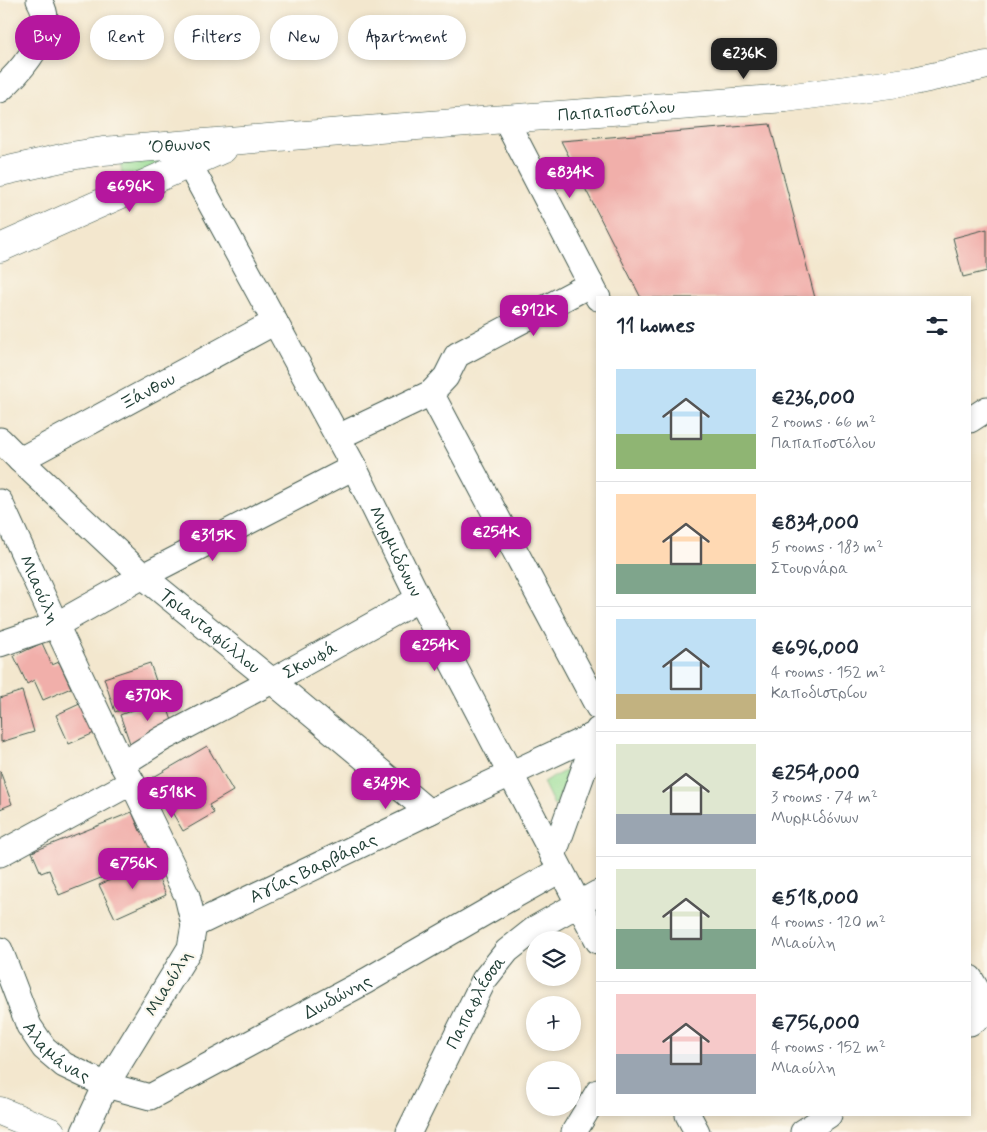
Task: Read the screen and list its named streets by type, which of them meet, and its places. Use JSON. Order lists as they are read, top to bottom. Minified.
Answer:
{"streets":{"main road":["Παπαποστόλου","Όθωνος"],"street":["Ξάνθου","Μυρμιδόνων","Μιαούλη","Τριανταφύλλου","Σκουφά","Αγίας Βαρβάρας","Δωδώνης","Παπαφλέσσα","Αλαμάνας"]},"crossings":[["Παπαποστόλου","Όθωνος"],["Ξάνθου","Μυρμιδόνων"],["Ξάνθου","Τριανταφύλλου"],["Μυρμιδόνων","Σκουφά"],["Μυρμιδόνων","Αγίας Βαρβάρας"],["Μυρμιδόνων","Δωδώνης"],["Μυρμιδόνων","Παπαφλέσσα"],["Μιαούλη","Σκουφά"],["Μιαούλη","Αγίας Βαρβάρας"],["Μιαούλη","Δωδώνης"],["Μιαούλη","Αλαμάνας"],["Τριανταφύλλου","Σκουφά"],["Τριανταφύλλου","Αγίας Βαρβάρας"],["Δωδώνης","Αλαμάνας"]],"page":{"chip":["Buy","Rent","Filters","New","Apartment"],"price":["€236K","€834K","€696K","€912K","€254K","€315K","€254K","€370K","€349K","€518K","€756K"],"heading":"11 homes","list":[{"name":"€236,000","note":"2 rooms · 66 m² · Παπαποστόλου"},{"name":"€834,000","note":"5 rooms · 183 m² · Στουρνάρα"},{"name":"€696,000","note":"4 rooms · 152 m² · Καποδιστρίου"},{"name":"€254,000","note":"3 rooms · 74 m² · Μυρμιδόνων"},{"name":"€518,000","note":"4 rooms · 120 m² · Μιαούλη"},{"name":"€756,000","note":"4 rooms · 152 m² · Μιαούλη"}],"map_buttons":["+","−"]}}
